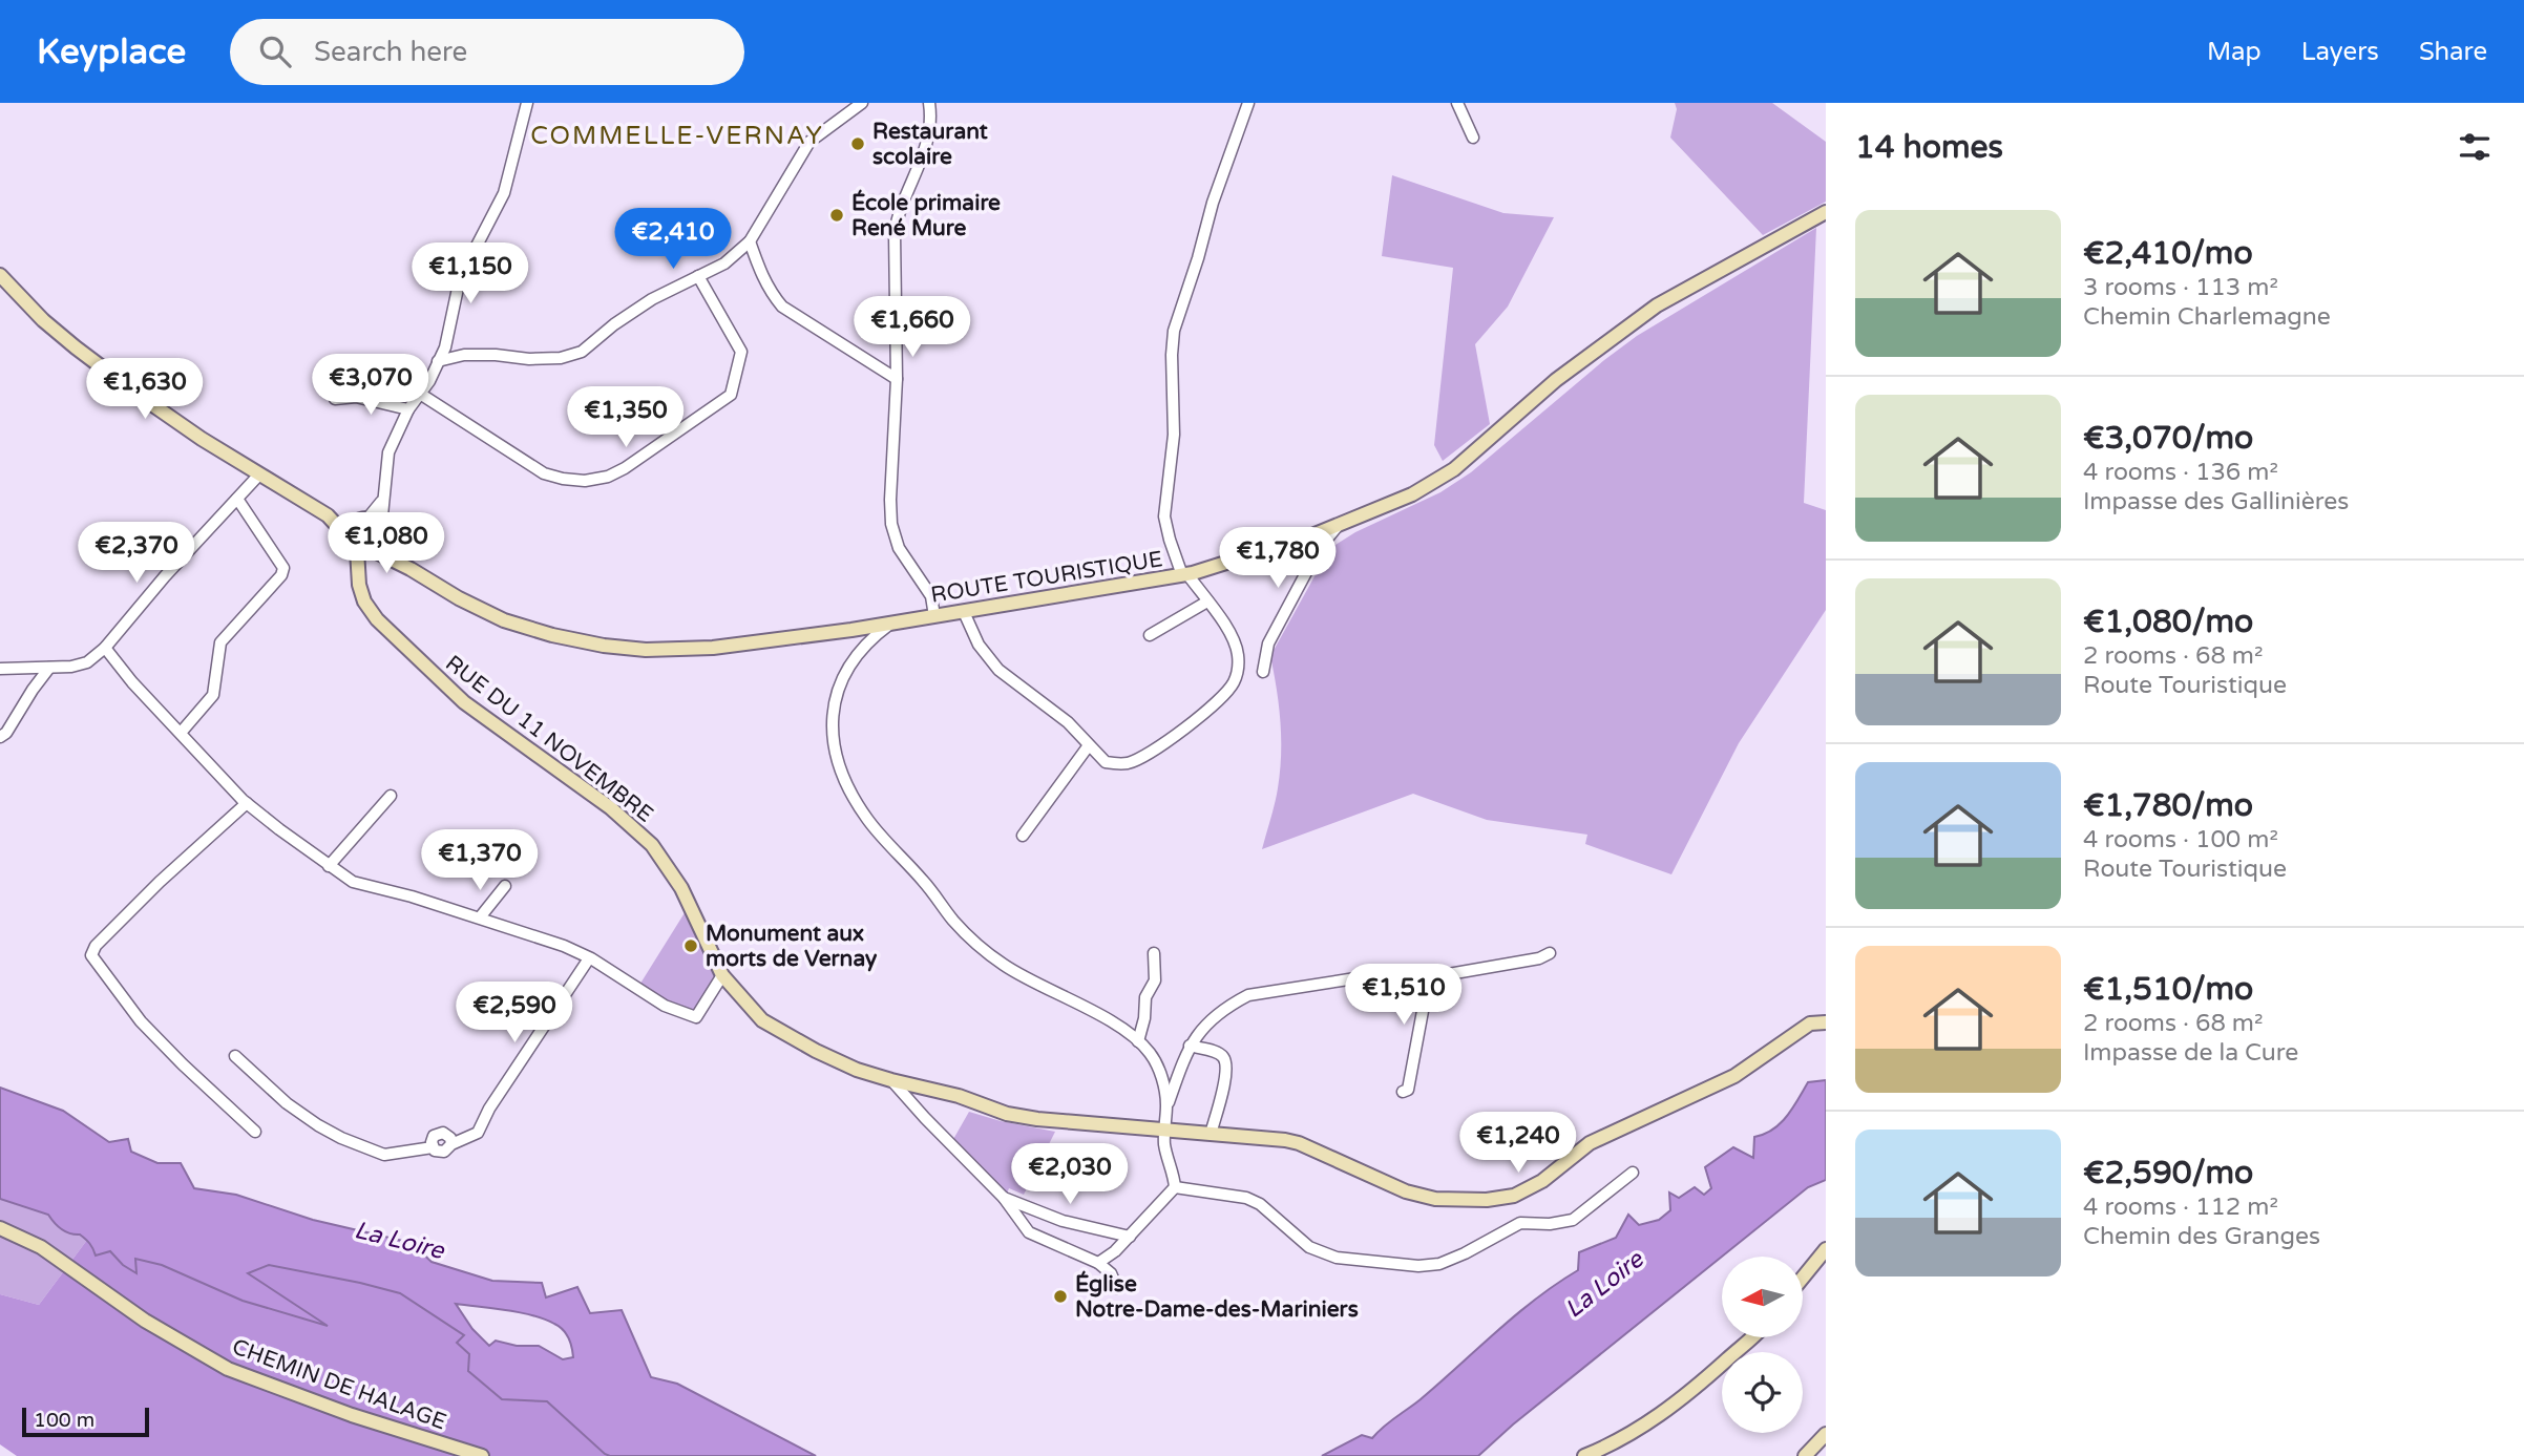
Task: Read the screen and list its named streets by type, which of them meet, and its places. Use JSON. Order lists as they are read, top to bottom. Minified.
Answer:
{"streets":{"street":["ROUTE TOURISTIQUE","RUE DU 11 NOVEMBRE","CHEMIN DE HALAGE"]},"crossings":[["ROUTE TOURISTIQUE","RUE DU 11 NOVEMBRE"]],"districts":["COMMELLE-VERNAY"],"water":["La Loire"],"places":["Restaurant scolaire","École primaire René Mure","Monument aux morts de Vernay","Église Notre-Dame-des-Mariniers"],"scale_bar":"100 m","north":"left","page":{"header":"Keyplace","search":"Search here","nav":["Map","Layers","Share"],"heading":"14 homes","list":[{"name":"€2,410/mo","note":"3 rooms · 113 m² · Chemin Charlemagne"},{"name":"€3,070/mo","note":"4 rooms · 136 m² · Impasse des Gallinières"},{"name":"€1,080/mo","note":"2 rooms · 68 m² · Route Touristique"},{"name":"€1,780/mo","note":"4 rooms · 100 m² · Route Touristique"},{"name":"€1,510/mo","note":"2 rooms · 68 m² · Impasse de la Cure"},{"name":"€2,590/mo","note":"4 rooms · 112 m² · Chemin des Granges"}],"price":["€2,410","€1,150","€1,660","€3,070","€1,630","€1,350","€1,080","€2,370","€1,780","€1,370","€1,510","€2,590","€1,240","€2,030"],"scale":"100 m"}}
